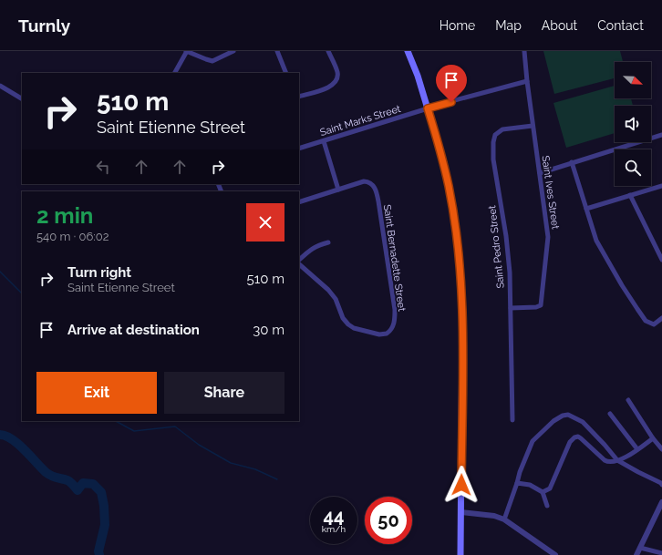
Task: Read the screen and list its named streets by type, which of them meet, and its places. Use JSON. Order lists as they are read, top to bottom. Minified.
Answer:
{"streets":{"street":["Saint Marks Street","Saint Ives Street","Saint Pedro Street","Saint Bernadette Street"]},"crossings":[["Saint Marks Street","Saint Ives Street"],["Saint Ives Street","Saint Pedro Street"]],"north":"bottom right","page":{"header":"Turnly","nav":["Home","Map","About","Contact"],"turn":["510 m","Saint Etienne Street"],"heading":["2 min","540 m · 06:02"],"list":[{"name":"Turn right","note":"Saint Etienne Street","value":"510 m"},{"name":"Arrive at destination","value":"30 m"}],"buttons":["Exit","Share"],"speed":"44 km/h","limit":"50"}}
